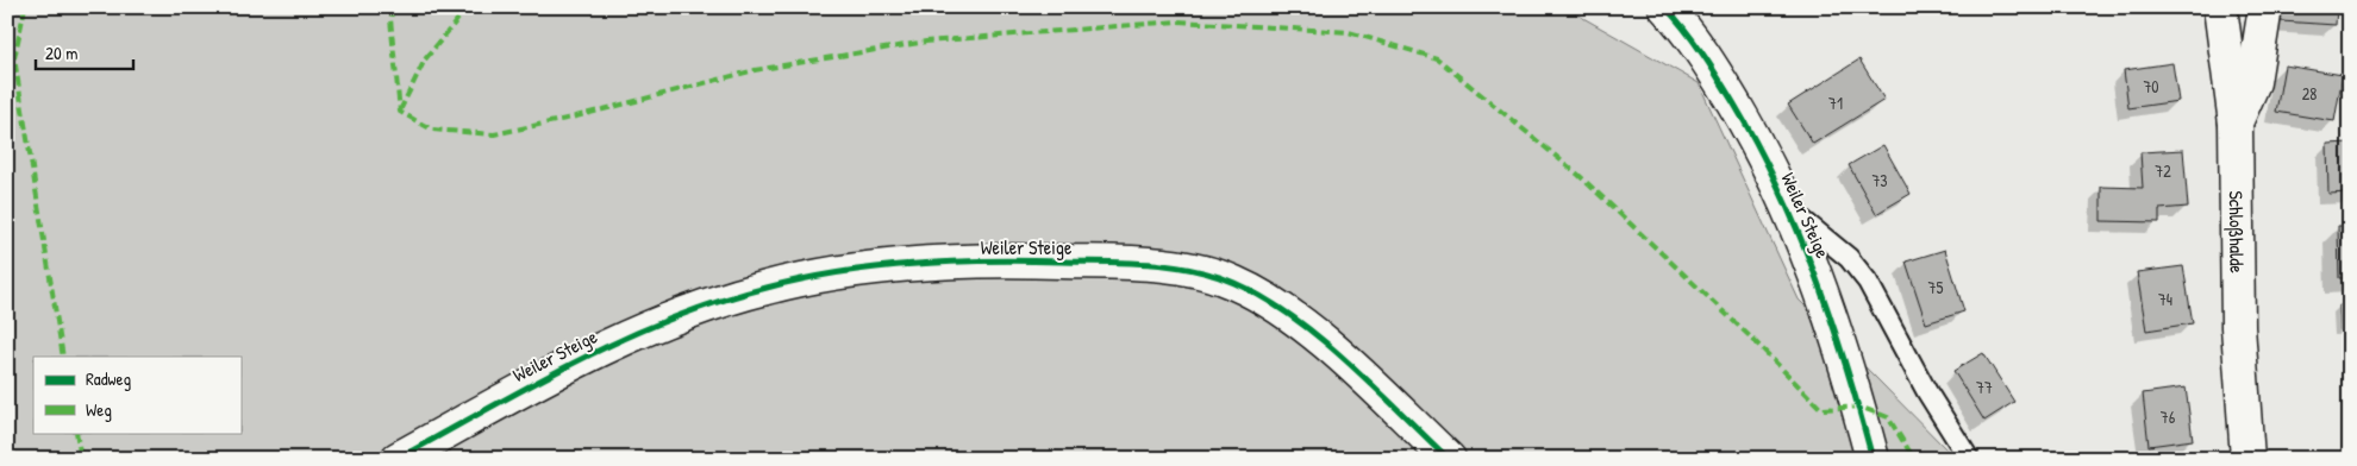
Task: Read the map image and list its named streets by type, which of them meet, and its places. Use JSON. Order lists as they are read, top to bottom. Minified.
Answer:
{"streets":{"street":["Weiler Steige","Schloßhalde"]},"house_numbers":["70","28","71","72","73","75","74","77","76"],"legend":["Radweg","Weg"],"scale_bar":"20 m"}
